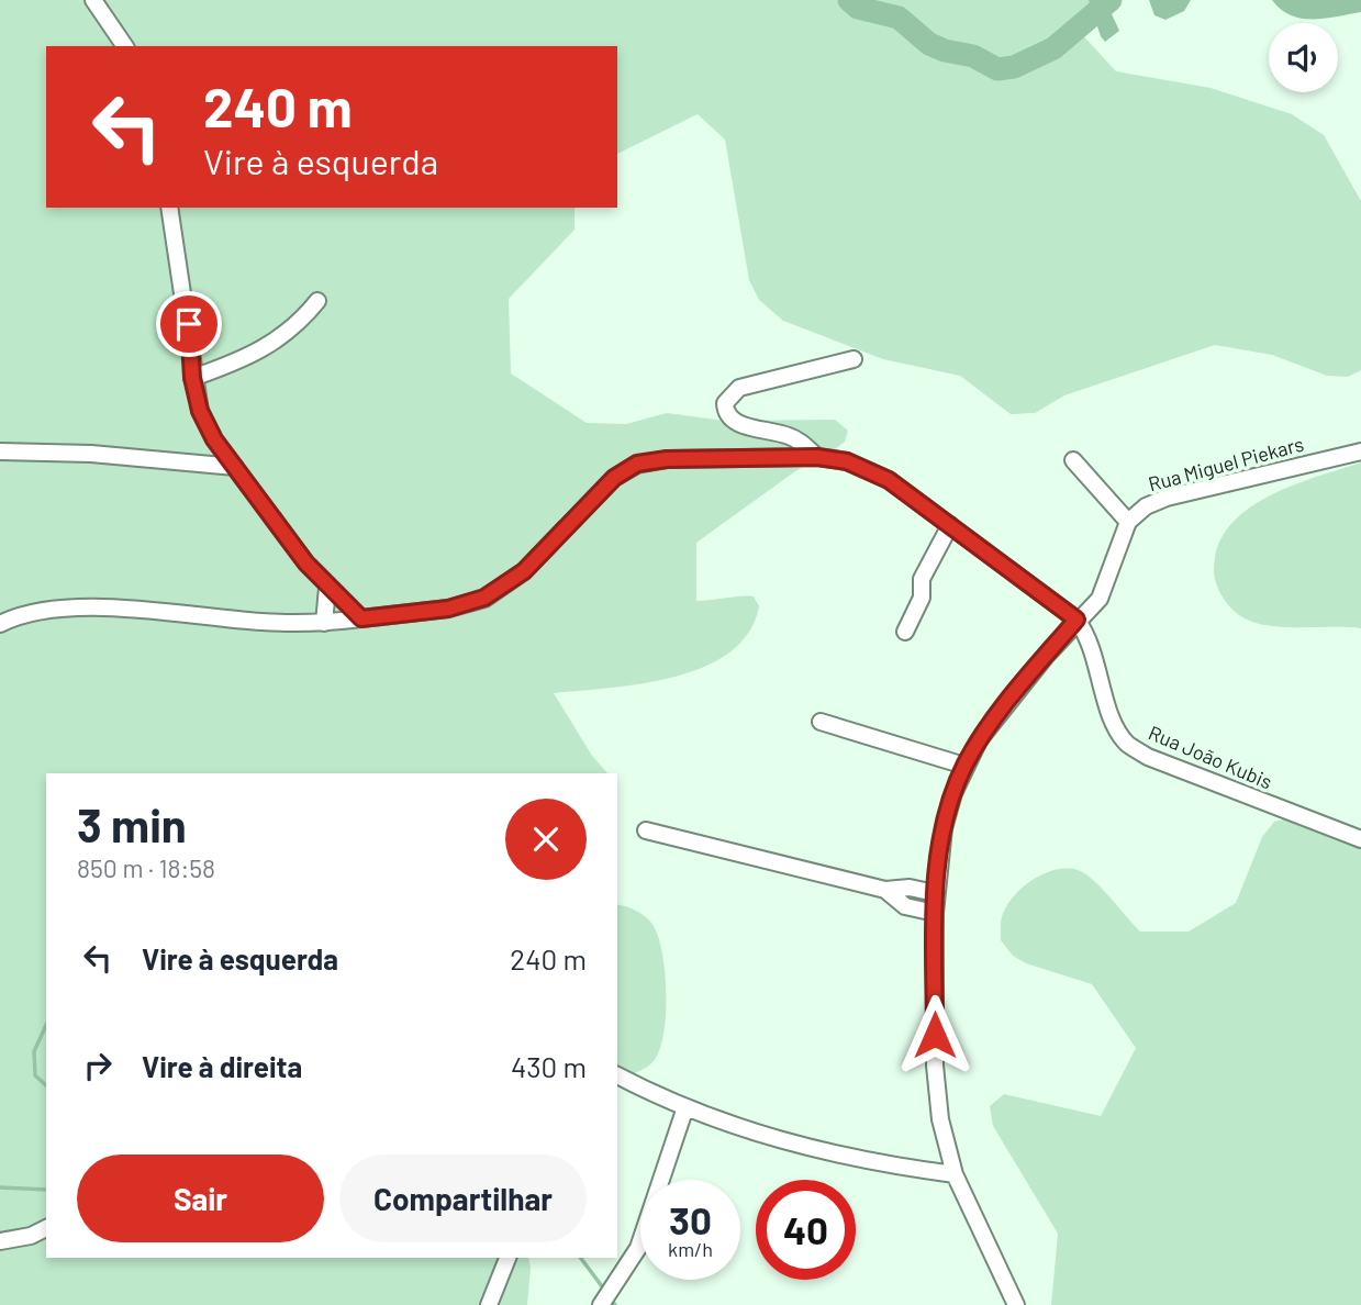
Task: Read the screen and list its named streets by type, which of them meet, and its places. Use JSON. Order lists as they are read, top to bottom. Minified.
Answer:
{"streets":{"street":["Rua Miguel Piekars","Rua João Kubis"]},"page":{"turn":["240 m","Vire à esquerda"],"heading":["3 min","850 m · 18:58"],"list":[{"name":"Vire à esquerda","value":"240 m"},{"name":"Vire à direita","value":"430 m"}],"buttons":["Sair","Compartilhar"],"speed":"30 km/h","limit":"40"}}
